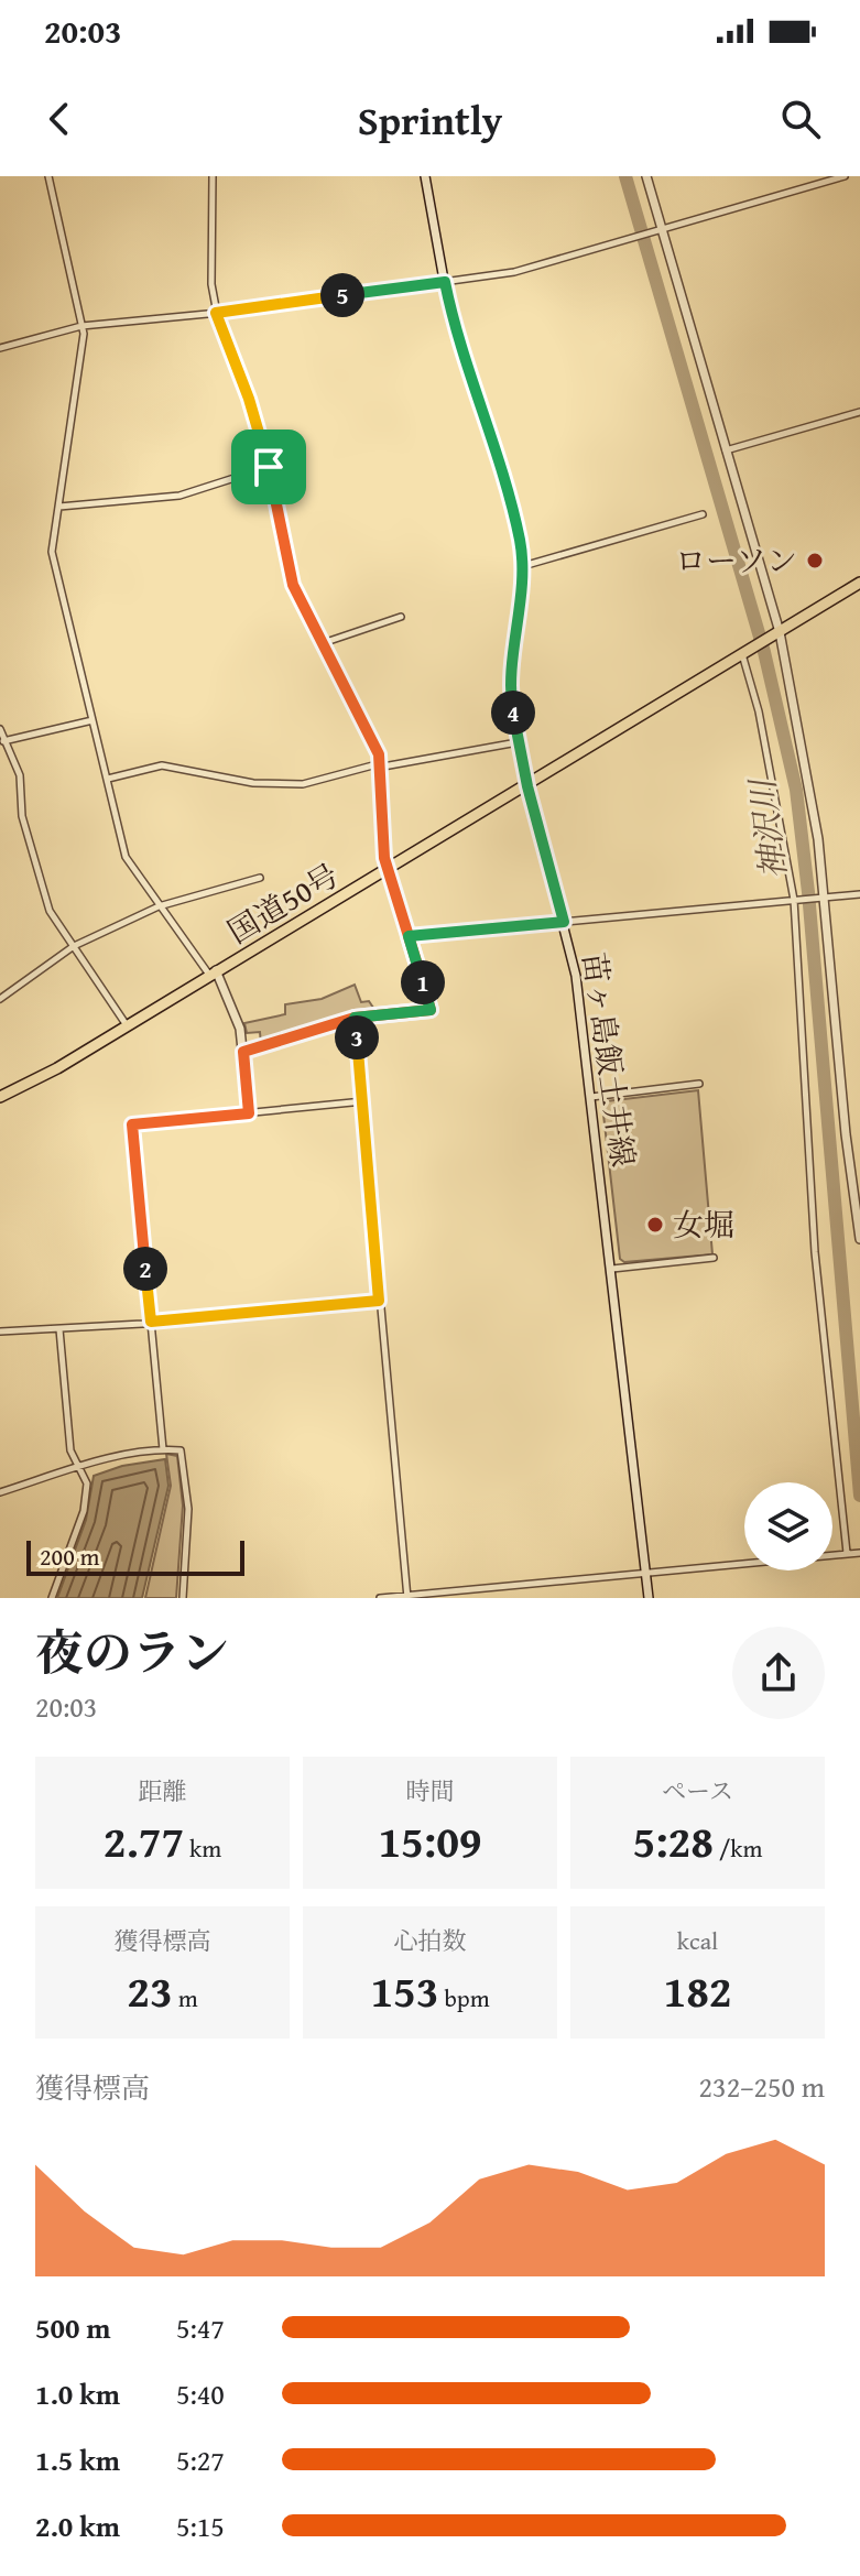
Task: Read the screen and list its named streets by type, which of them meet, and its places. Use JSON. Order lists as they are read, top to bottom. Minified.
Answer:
{"streets":{"highway":["国道50号"],"main road":["苗ヶ島飯土井線"]},"crossings":[["国道50号","苗ヶ島飯土井線"]],"water":["神沢川"],"places":["ローソン","女堀"],"scale_bar":"200 m","page":{"status":"20:03","header":"Sprintly","pins":["5","4","1","3","2"],"scale":"200 m","heading":["夜のラン","20:03"],"stats":[["距離","2.77 km"],["時間","15:09"],["ペース","5:28 /km"],["獲得標高","23 m"],["心拍数","153 bpm"],["kcal","182"]],"chart":["獲得標高","232–250 m"],"list":[{"name":"500 m","note":"5:47"},{"name":"1.0 km","note":"5:40"},{"name":"1.5 km","note":"5:27"},{"name":"2.0 km","note":"5:15"}]}}
